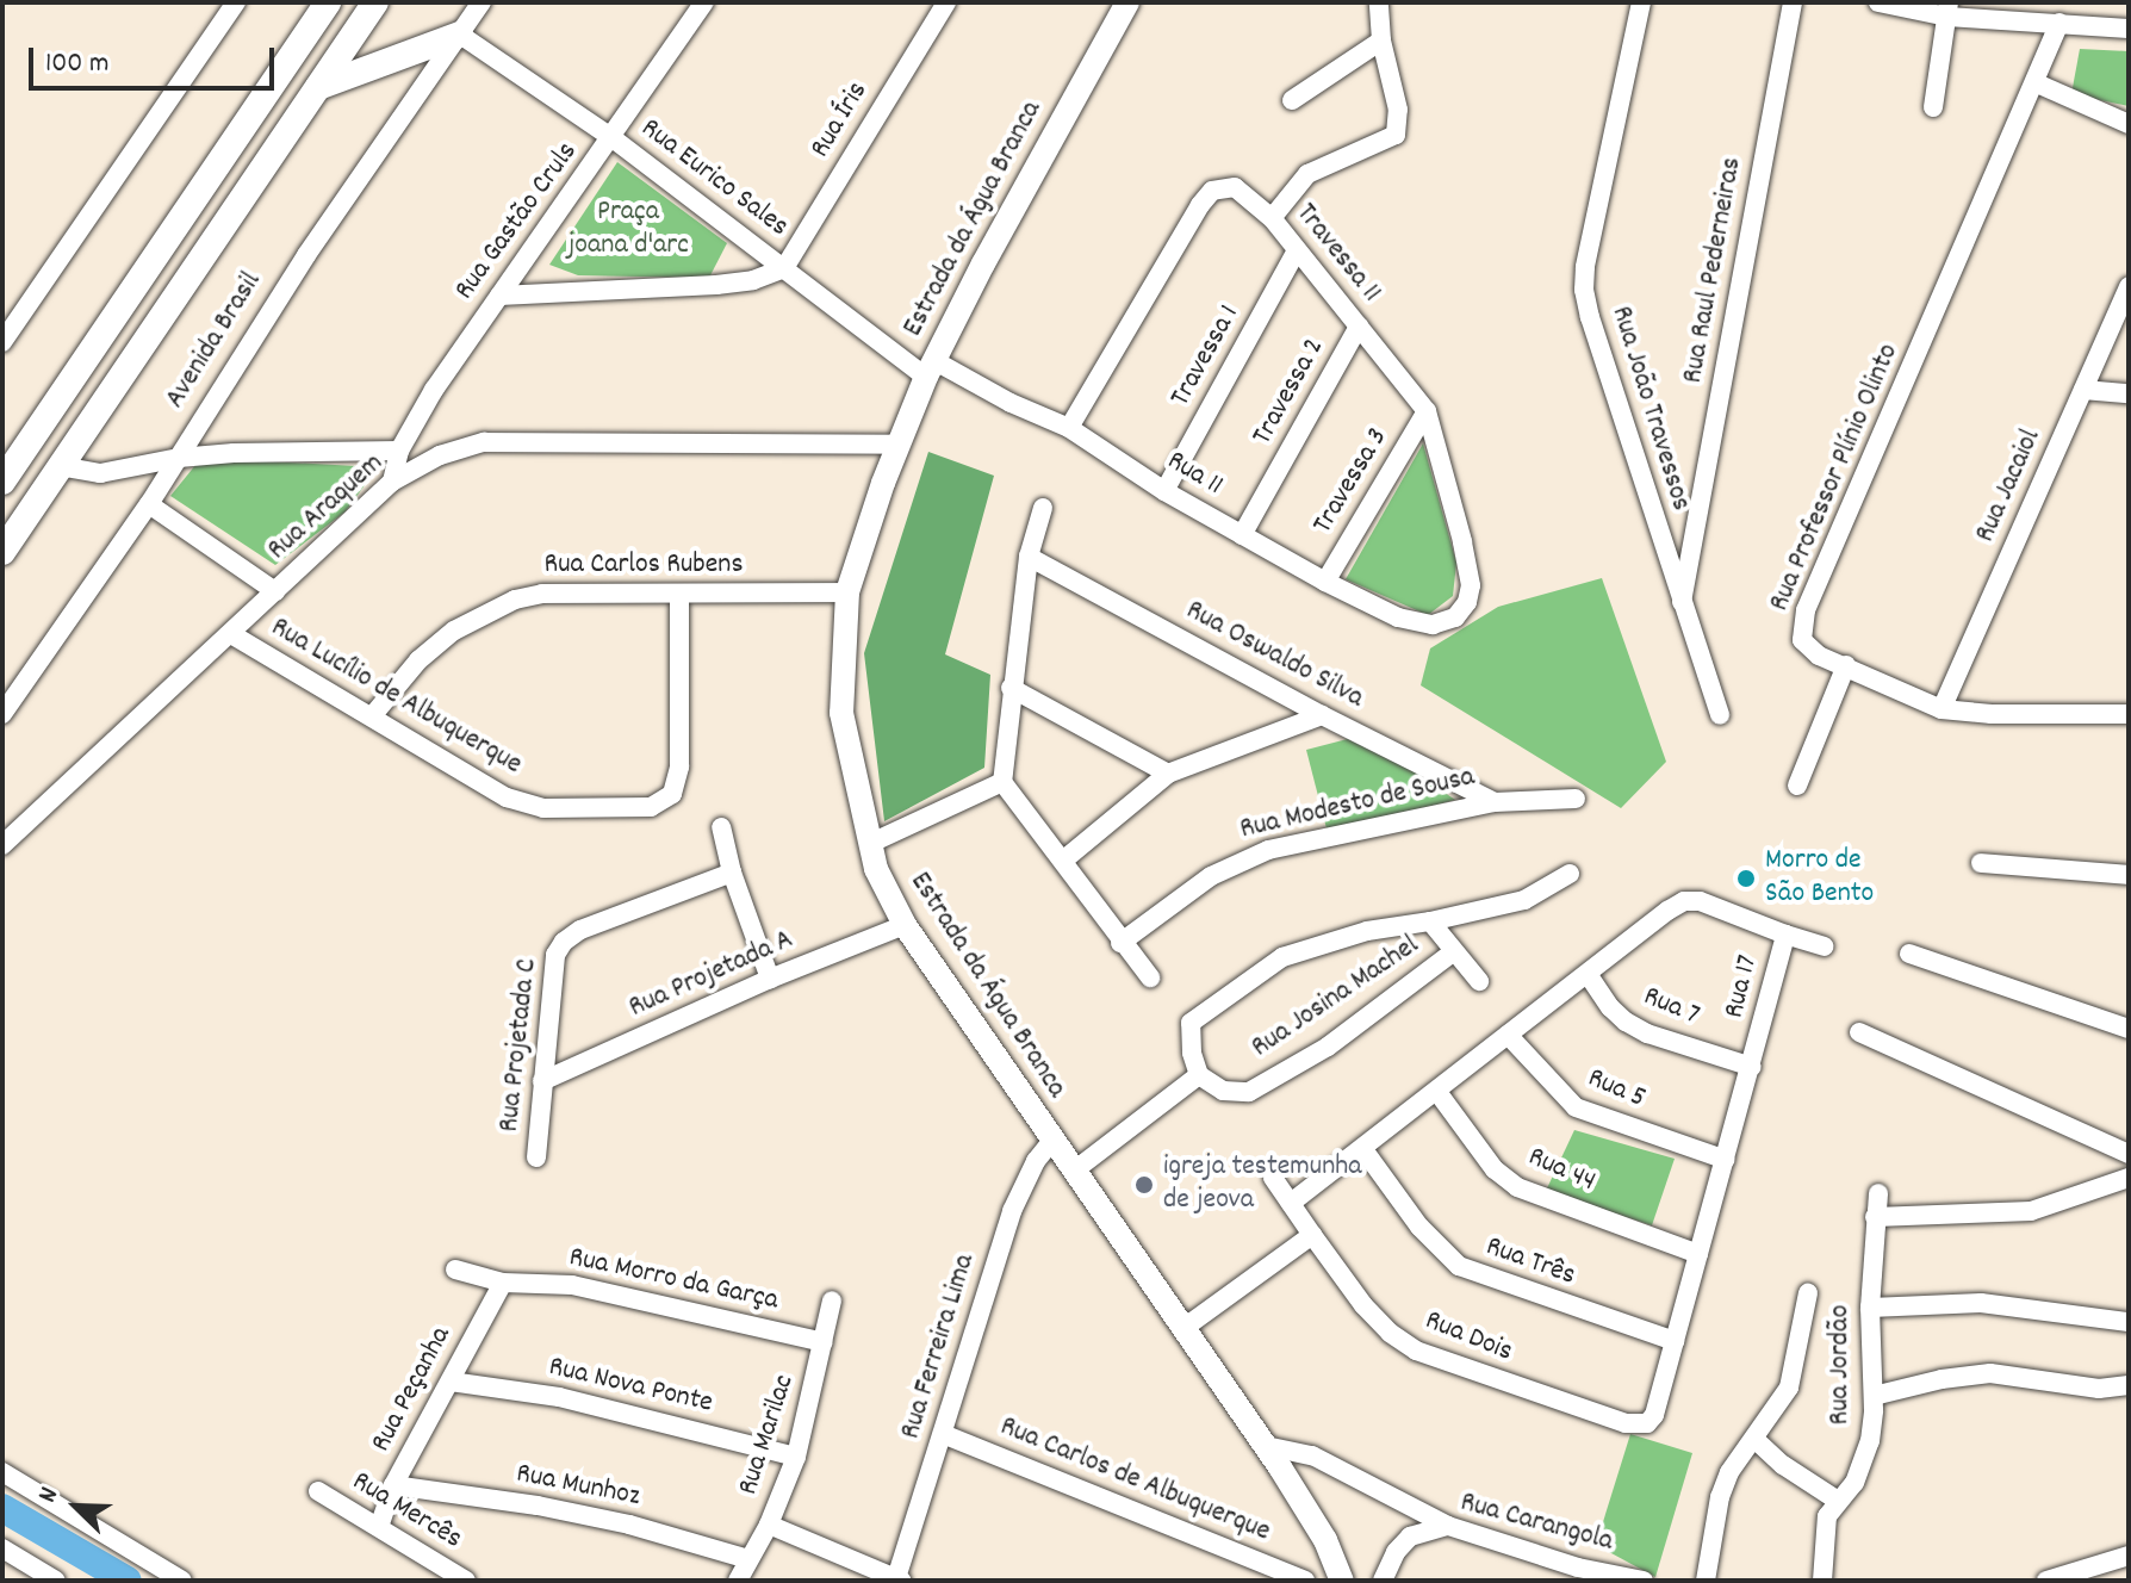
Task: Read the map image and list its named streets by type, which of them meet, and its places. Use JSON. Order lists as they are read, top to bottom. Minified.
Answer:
{"streets":{"highway":["Avenida Brasil"],"main road":["Estrada da Água Branca"],"street":["Rua Íris","Rua Eurico Sales","Rua Gastão Cruls","Travessa 11","Rua Raul Pederneiras","Travessa 1","Travessa 2","Rua João Travessos","Rua 11","Rua Professor Plínio Olinto","Travessa 3","Rua Jacaiol","Rua Araquem","Rua Carlos Rubens","Rua Oswaldo Silva","Rua Lucílio de Albuquerque","Rua Modesto de Sousa","Rua Projetada A","Rua 17","Rua Josina Machel","Rua 7","Rua Projetada C","Rua 5","Rua 44","Rua Três","Rua Morro da Garça","Rua Dois","Rua Ferreira Lima","Rua Jordão","Rua Nova Ponte","Rua Peçanha","Rua Marilac","Rua Carlos de Albuquerque","Rua Munhoz","Rua Mercês","Rua Carangola"]},"crossings":[["Rua Íris","Rua Eurico Sales"],["Rua Eurico Sales","Estrada da Água Branca"],["Rua Eurico Sales","Rua Gastão Cruls"],["Rua Eurico Sales","Avenida Brasil"],["Rua Eurico Sales","Rua 11"],["Estrada da Água Branca","Rua 11"],["Estrada da Água Branca","Rua Araquem"],["Estrada da Água Branca","Rua Carlos Rubens"],["Estrada da Água Branca","Rua Projetada A"],["Estrada da Água Branca","Rua Ferreira Lima"],["Rua Gastão Cruls","Rua Araquem"],["Travessa 11","Travessa 1"],["Travessa 11","Travessa 2"],["Travessa 11","Rua 11"],["Travessa 11","Travessa 3"],["Rua Raul Pederneiras","Rua João Travessos"],["Travessa 1","Rua 11"],["Travessa 2","Rua 11"],["Rua 11","Travessa 3"],["Rua Professor Plínio Olinto","Rua Jacaiol"],["Rua Araquem","Rua Lucílio de Albuquerque"],["Rua Carlos Rubens","Rua Lucílio de Albuquerque"],["Rua Oswaldo Silva","Rua Modesto de Sousa"],["Rua Projetada A","Rua Projetada C"],["Rua 17","Rua 7"],["Rua 17","Rua 5"],["Rua 17","Rua 44"],["Rua 17","Rua Três"],["Rua 17","Rua Dois"],["Rua Morro da Garça","Rua Peçanha"],["Rua Morro da Garça","Rua Marilac"],["Rua Ferreira Lima","Rua Carlos de Albuquerque"],["Rua Nova Ponte","Rua Peçanha"],["Rua Nova Ponte","Rua Marilac"],["Rua Peçanha","Rua Munhoz"],["Rua Peçanha","Rua Mercês"],["Rua Marilac","Rua Munhoz"]],"parks":["Praça joana d'arc"],"places":["Morro de São Bento","igreja testemunha de jeova"],"scale_bar":"100 m","north":"top left"}
